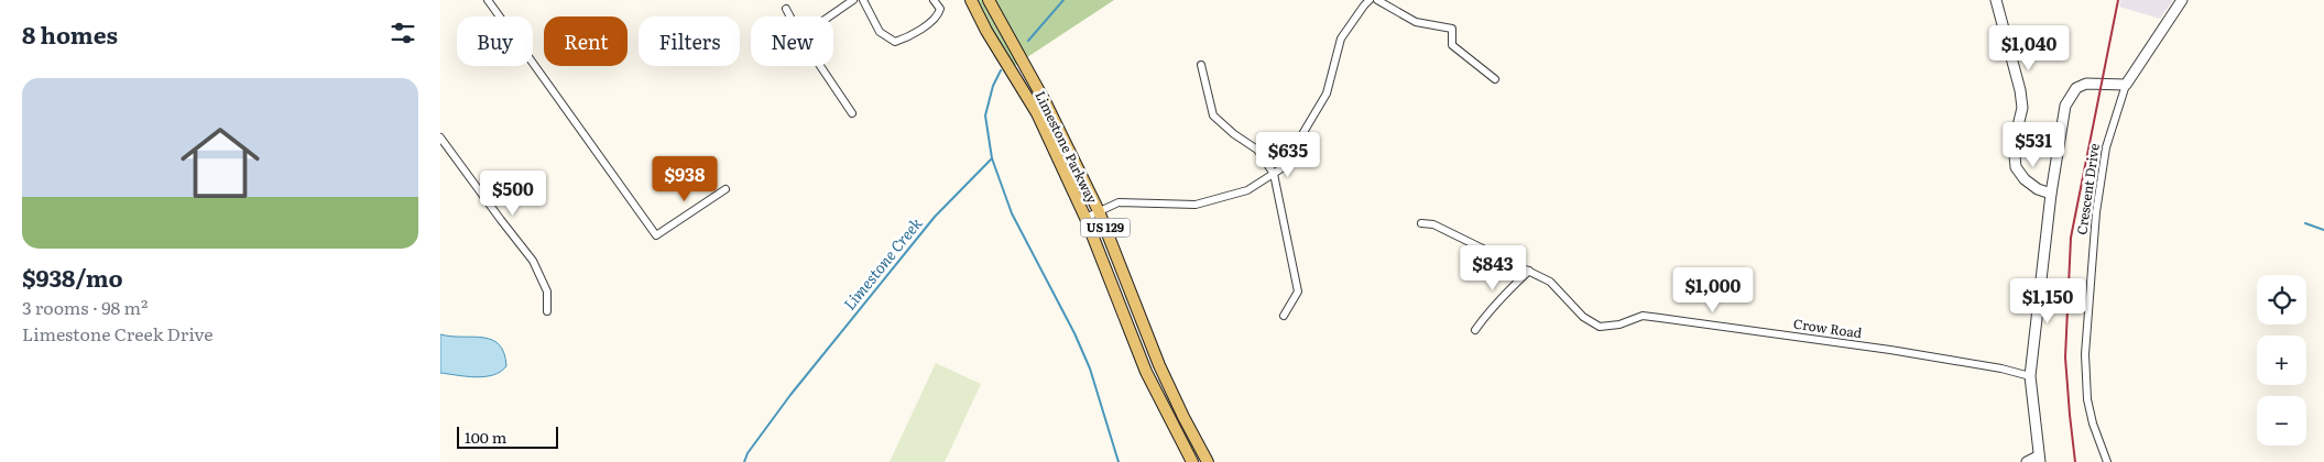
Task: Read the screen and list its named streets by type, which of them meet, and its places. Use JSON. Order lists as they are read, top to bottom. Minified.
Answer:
{"streets":{"main road":["Limestone Parkway","US 129"],"street":["Crescent Drive","Crow Road"]},"water":["Limestone Creek"],"scale_bar":"100 m","page":{"heading":"8 homes","chip":["Buy","Rent","Filters","New"],"price":["$1,040","$531","$635","$938","$500","$843","$1,000","$1,150"],"list":[{"name":"$938/mo","note":"3 rooms · 98 m² · Limestone Creek Drive"}],"map_buttons":["+","−"],"scale":"100 m"}}
